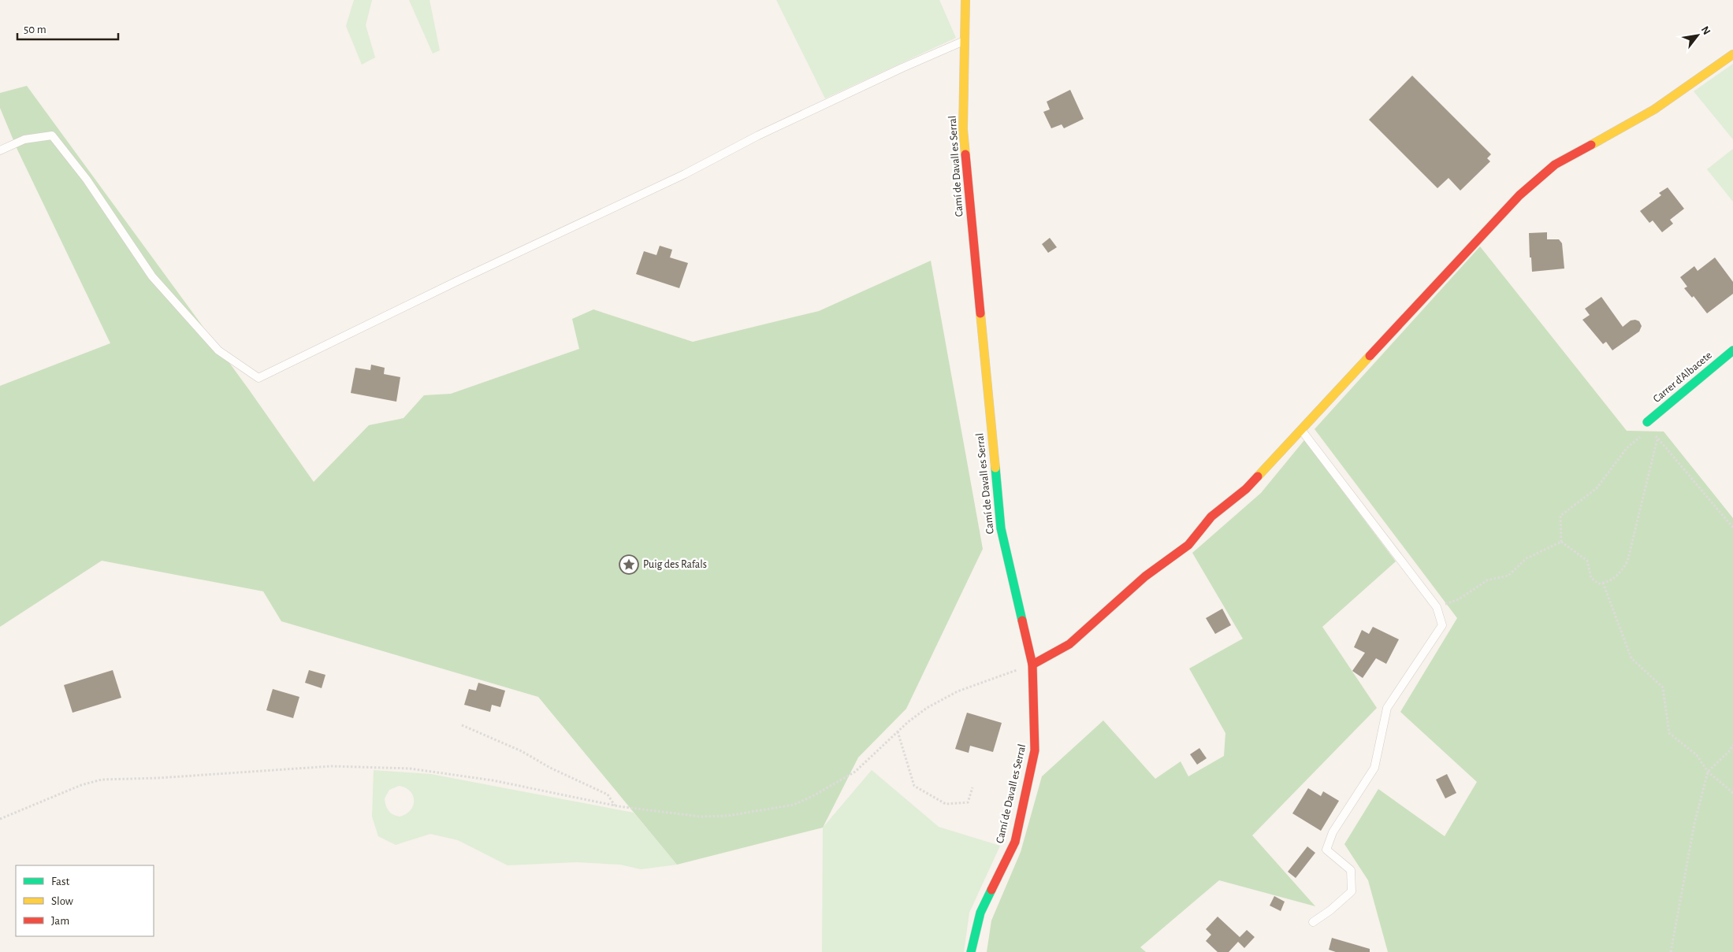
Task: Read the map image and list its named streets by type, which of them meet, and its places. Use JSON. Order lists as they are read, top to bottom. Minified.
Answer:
{"streets":{"street":["Camí de Davall es Serral","Carrer d'Albacete"]},"places":{"place":["Puig des Rafals"]},"legend":["Fast","Slow","Jam"],"scale_bar":"50 m","north":"top right"}
